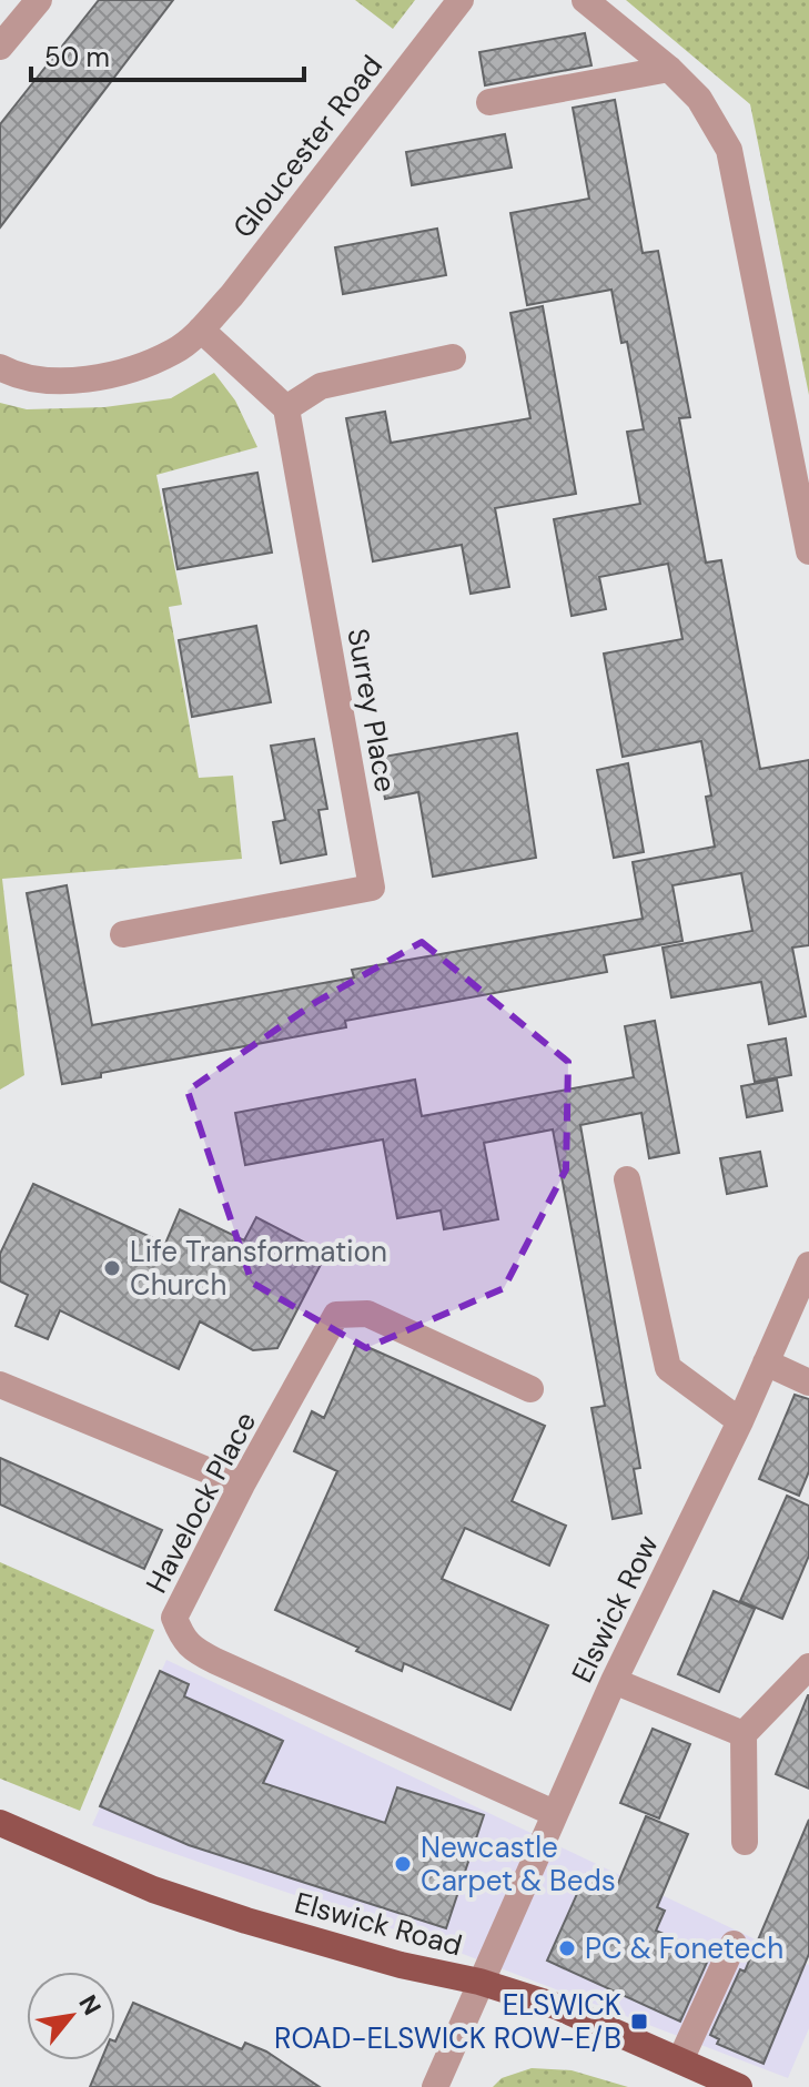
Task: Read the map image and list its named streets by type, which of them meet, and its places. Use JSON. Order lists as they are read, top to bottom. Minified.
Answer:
{"streets":{"main road":["Elswick Road"],"street":["Gloucester Road","Surrey Place","Havelock Place","Elswick Row"]},"crossings":[["Havelock Place","Elswick Row"],["Elswick Row","Elswick Road"]],"places":{"other":["Life Transformation Church","Newcastle Carpet & Beds","PC & Fonetech"],"transit":["ELSWICK ROAD-ELSWICK ROW-E/B"]},"scale_bar":"50 m","north":"top right"}
